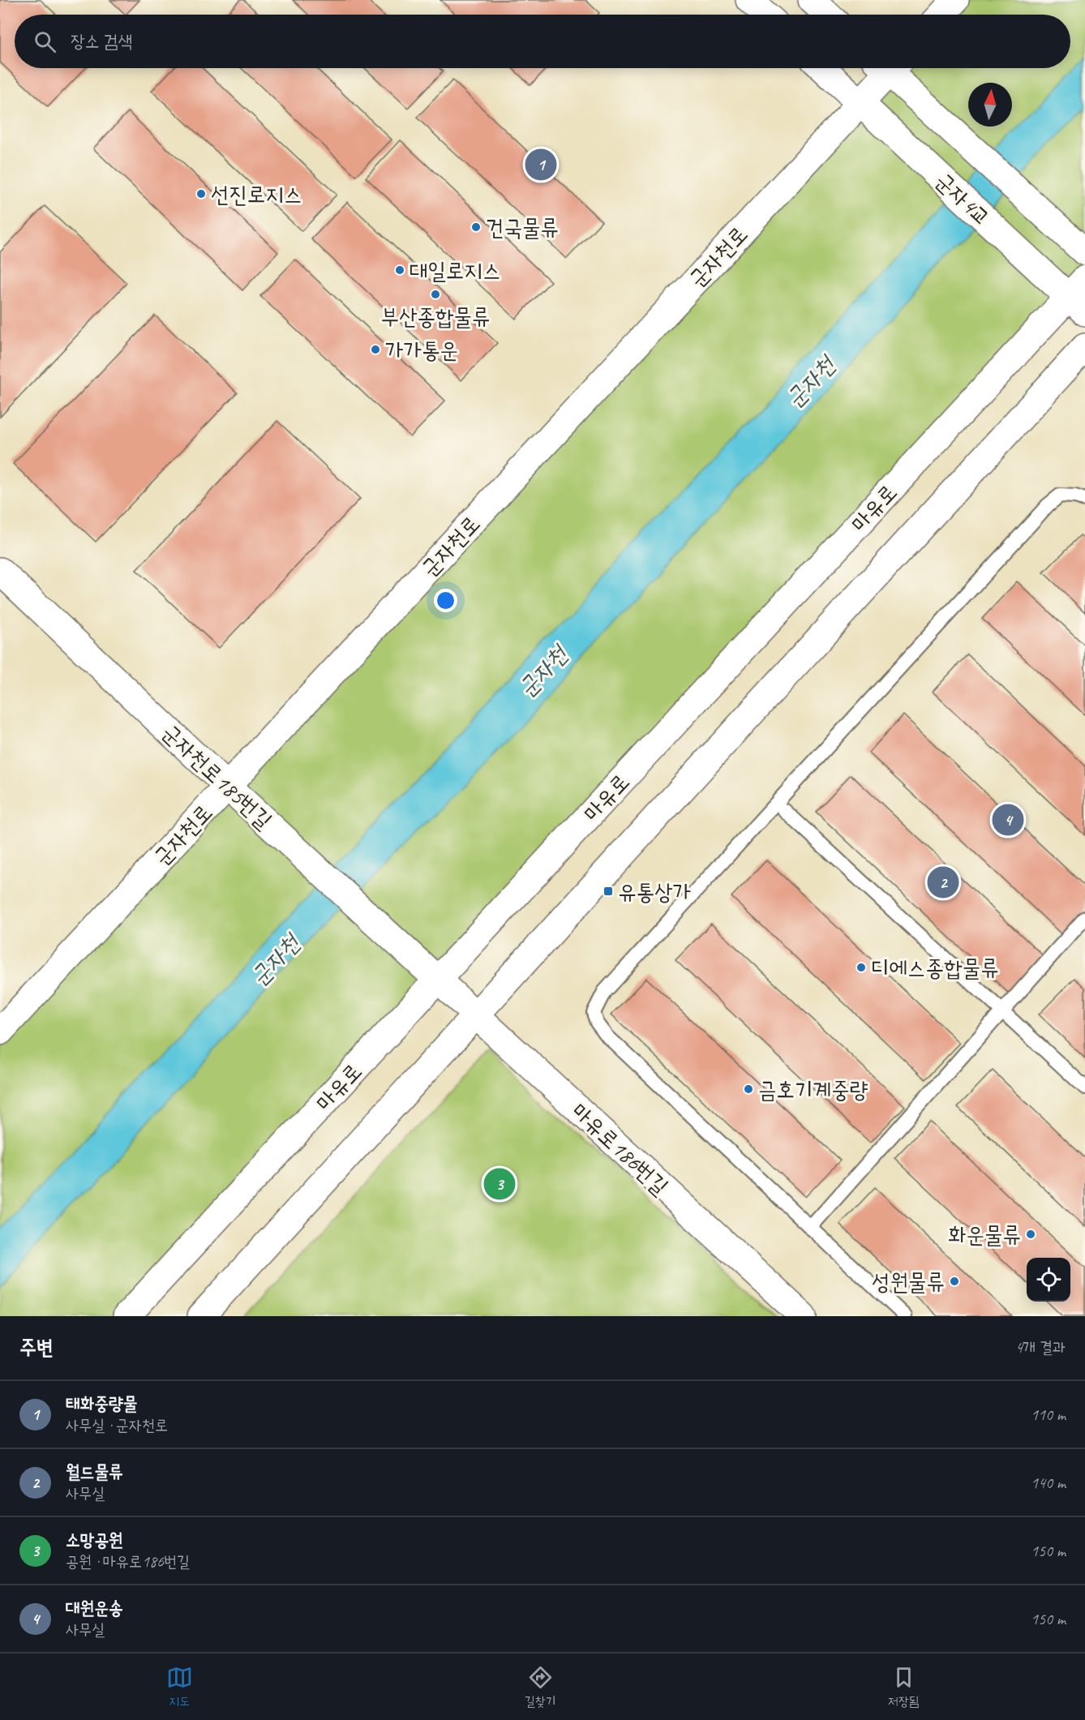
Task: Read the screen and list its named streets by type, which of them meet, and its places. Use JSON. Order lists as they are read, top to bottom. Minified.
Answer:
{"streets":{"street":["군자4교","군자천로","마유로","군자천로185번길","마유로186번길"]},"crossings":[["군자4교","군자천로"],["군자4교","마유로"],["군자천로","군자천로185번길"],["마유로","군자천로185번길"],["마유로","마유로186번길"],["군자천로185번길","마유로186번길"]],"water":["군자천"],"places":{"other":["선진로지스","건국물류","대일로지스","부산종합물류","가가통운","디에스종합물류","금호기계중량","화운물류","성원물류"],"transit":["유통상가"]},"north":"top","page":{"search":"장소 검색","pins":["1","4","2","3"],"heading":["주변","4개 결과"],"list":[{"mark":"1","name":"태화중량물","note":"사무실 · 군자천로","value":"110 m"},{"mark":"2","name":"월드물류","note":"사무실","value":"140 m"},{"mark":"3","name":"소망공원","note":"공원 · 마유로186번길","value":"150 m"},{"mark":"4","name":"대원운송","note":"사무실","value":"150 m"}],"nav":["지도","길찾기","저장됨"]}}
